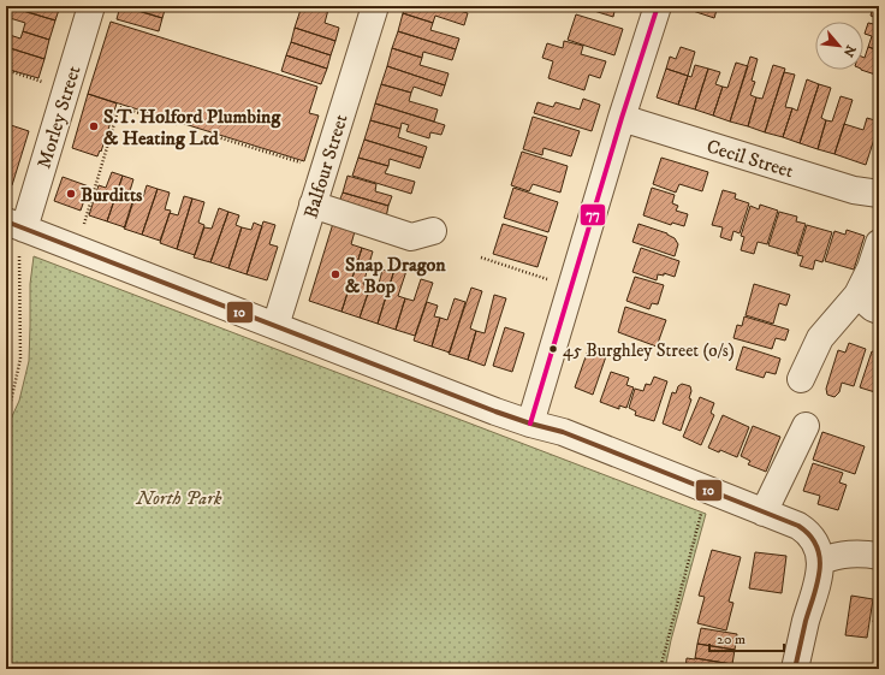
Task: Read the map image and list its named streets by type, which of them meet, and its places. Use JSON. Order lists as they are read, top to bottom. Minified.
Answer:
{"streets":{"street":["Morley Street","Cecil Street","Balfour Street"]},"parks":["North Park"],"places":["S.T. Holford Plumbing & Heating Ltd","Burditts","Snap Dragon & Bop","45 Burghley Street (o/s)"],"lines":["transit line 77","transit line 10"],"scale_bar":"20 m","north":"bottom right"}
